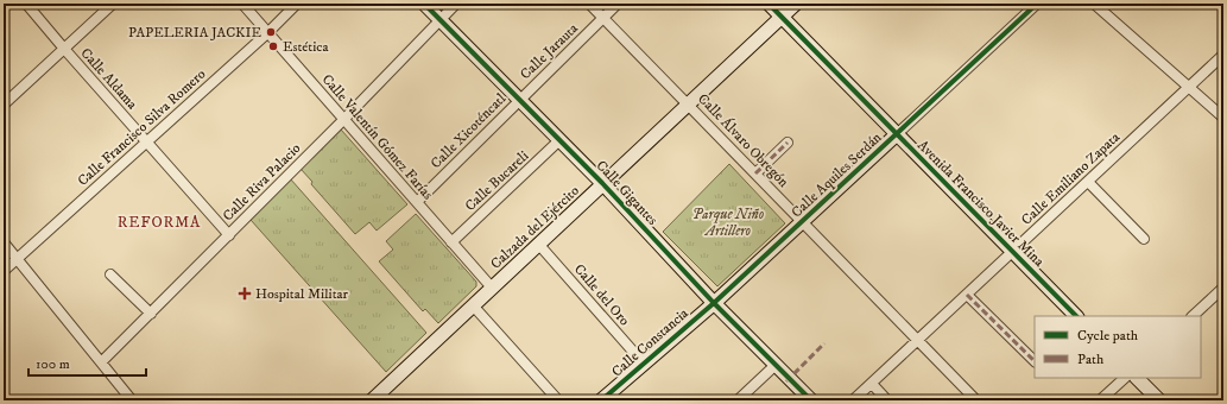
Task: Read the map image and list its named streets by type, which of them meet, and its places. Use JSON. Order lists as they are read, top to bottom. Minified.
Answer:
{"streets":{"main road":["Calle Aquiles Serdán","Calle Gigantes","Avenida Francisco Javier Mina","Calzada del Ejército","Calle Constancia"],"street":["Calle Jarauta","Calle Aldama","Calle Francisco Silva Romero","Calle Xicoténcatl","Calle Valentín Gómez Farías","Calle Álvaro Obregón","Calle Emiliano Zapata","Calle Bucareli","Calle Riva Palacio","Calle del Oro"]},"crossings":[["Calle Jarauta","Calle Xicoténcatl"],["Calle Jarauta","Calle Álvaro Obregón"],["Calle Jarauta","Calle Gigantes"],["Calle Aldama","Calle Francisco Silva Romero"],["Calle Aldama","Calle Riva Palacio"],["Calle Francisco Silva Romero","Calle Valentín Gómez Farías"],["Calle Xicoténcatl","Calle Valentín Gómez Farías"],["Calle Xicoténcatl","Calle Gigantes"],["Calle Valentín Gómez Farías","Calle Bucareli"],["Calle Valentín Gómez Farías","Calle Riva Palacio"],["Calle Valentín Gómez Farías","Calzada del Ejército"],["Calle Álvaro Obregón","Calle Aquiles Serdán"],["Calle Álvaro Obregón","Calle Emiliano Zapata"],["Calle Álvaro Obregón","Calzada del Ejército"],["Calle Aquiles Serdán","Calle Gigantes"],["Calle Aquiles Serdán","Avenida Francisco Javier Mina"],["Calle Aquiles Serdán","Calle Constancia"],["Calle Emiliano Zapata","Avenida Francisco Javier Mina"],["Calle Bucareli","Calle Gigantes"],["Calle Riva Palacio","Calle Gigantes"],["Calle Gigantes","Calzada del Ejército"],["Calle Gigantes","Calle Constancia"],["Avenida Francisco Javier Mina","Calzada del Ejército"],["Calzada del Ejército","Calle del Oro"],["Calle del Oro","Calle Constancia"]],"districts":["REFORMA"],"parks":["Parque Niño Artillero"],"places":{"other":["PAPELERIA JACKIE","Estética"],"health":["Hospital Militar"]},"legend":["Cycle path","Path"],"scale_bar":"100 m"}
